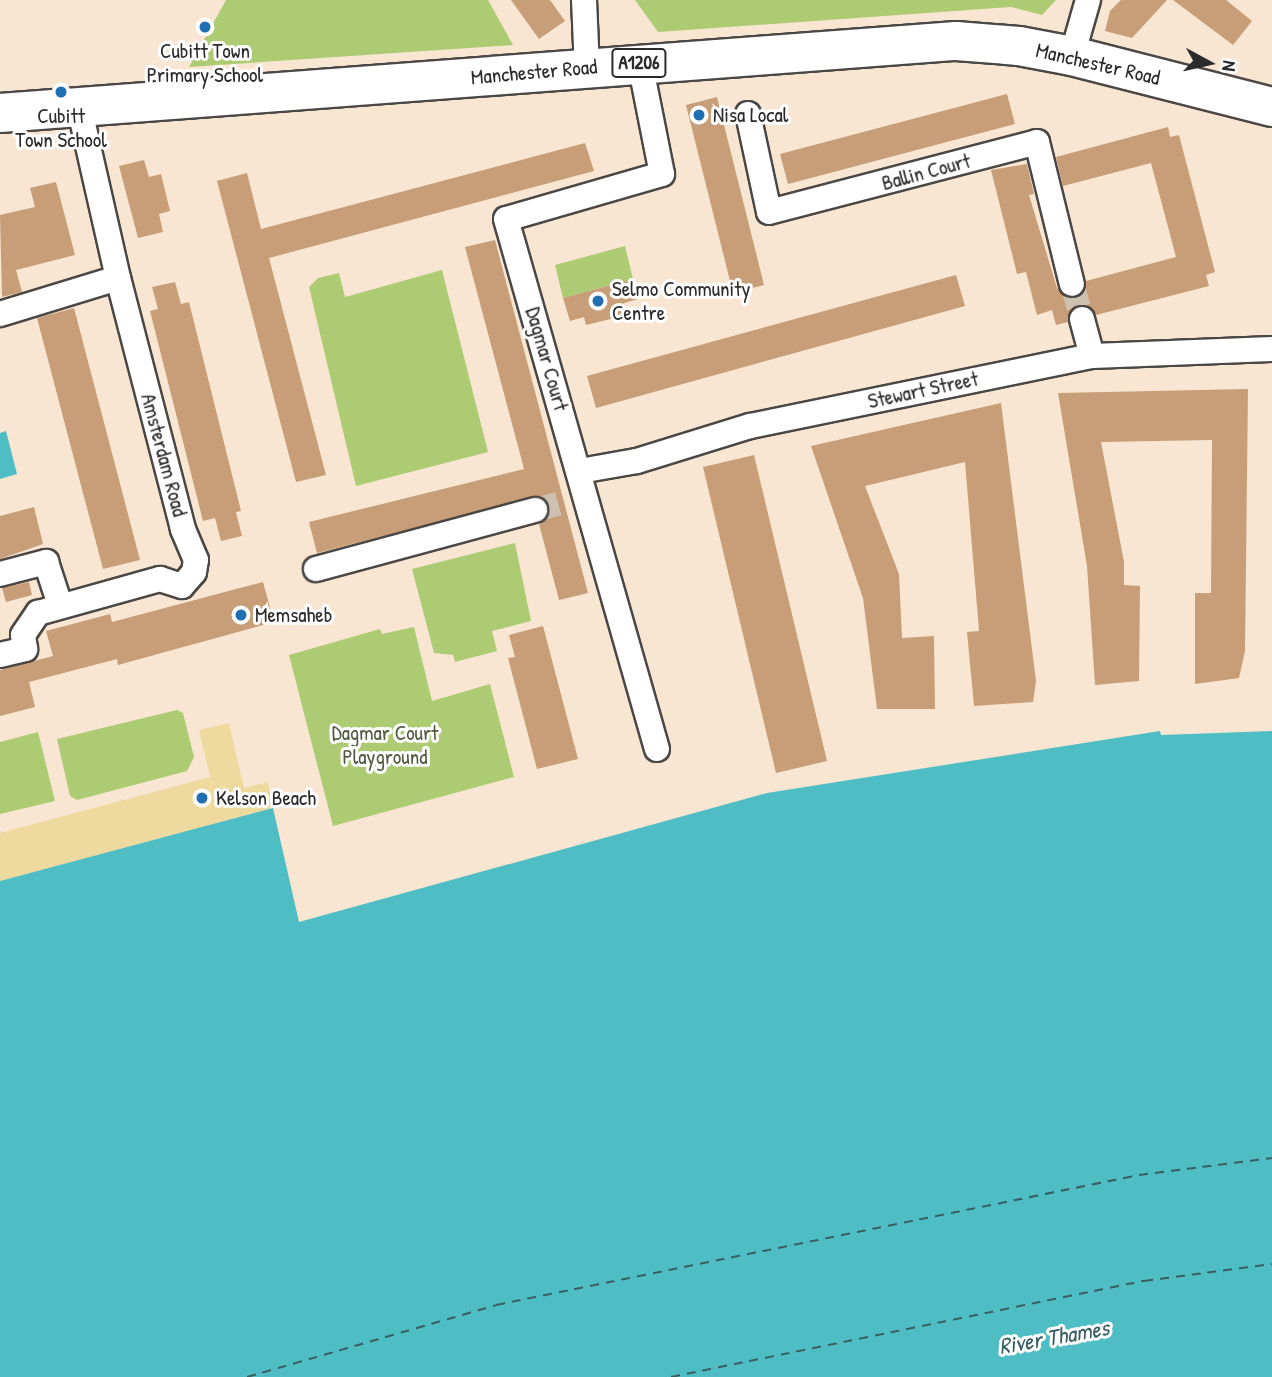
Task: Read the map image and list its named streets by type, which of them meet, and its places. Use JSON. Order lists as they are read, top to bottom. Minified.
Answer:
{"streets":{"main road":["A1206","Manchester Road"],"street":["Ballin Court","Dagmar Court","Stewart Street","Amsterdam Road"]},"crossings":[["Manchester Road","Dagmar Court"],["Manchester Road","Amsterdam Road"],["Dagmar Court","Stewart Street"]],"water":["River Thames"],"parks":["Dagmar Court Playground"],"places":["Cubitt Town Primary School","Cubitt Town School","Nisa Local","Selmo Community Centre","Memsaheb","Kelson Beach"],"north":"right"}
